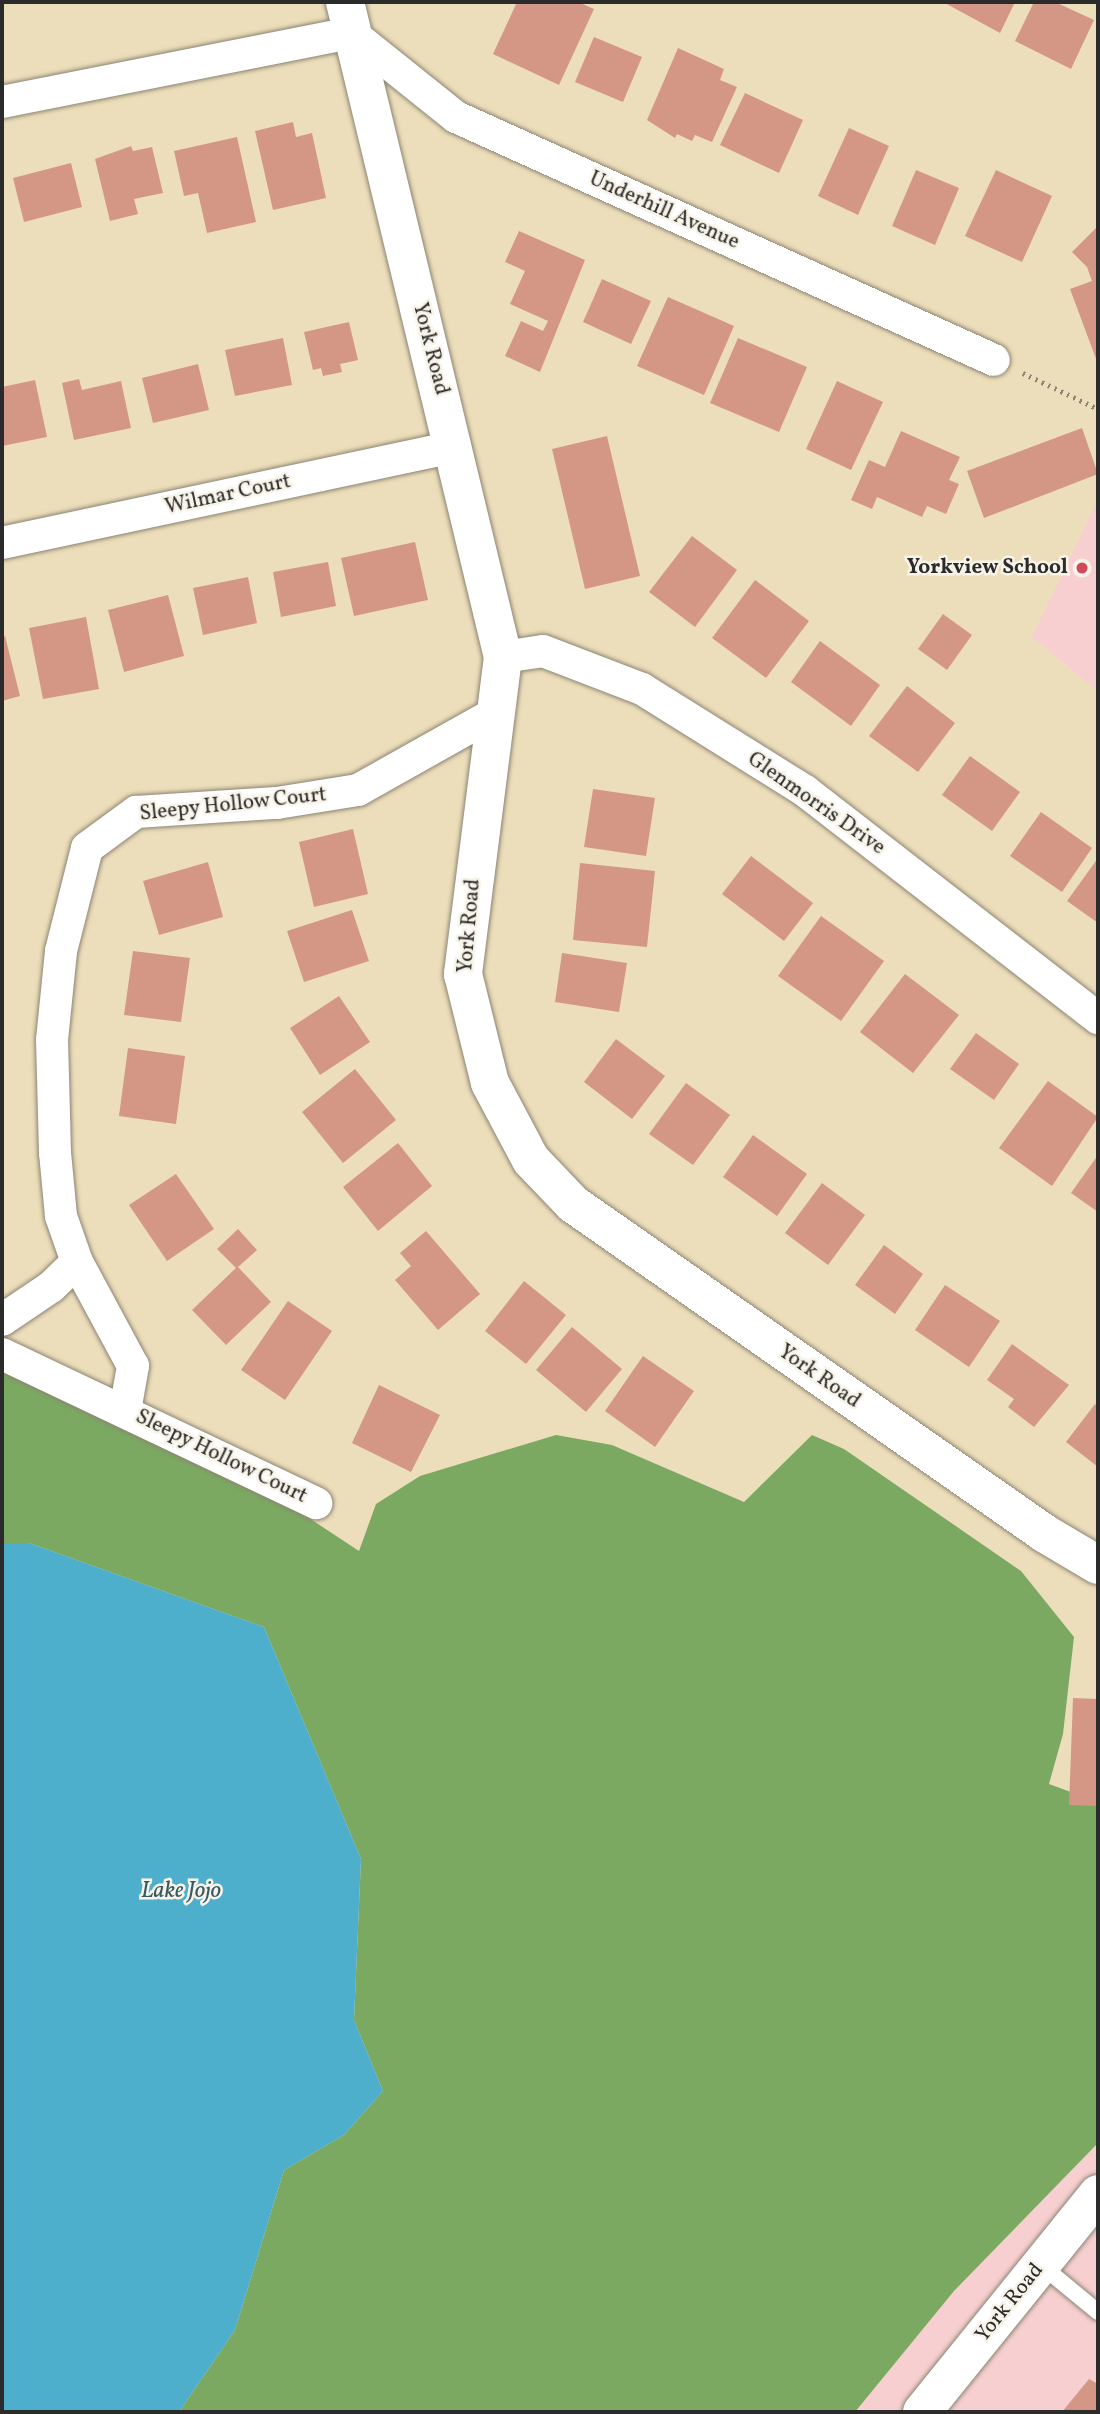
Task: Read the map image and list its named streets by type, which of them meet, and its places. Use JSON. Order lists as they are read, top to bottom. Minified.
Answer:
{"streets":{"street":["Underhill Avenue","York Road","Wilmar Court","Glenmorris Drive","Sleepy Hollow Court"]},"crossings":[["Underhill Avenue","York Road"],["York Road","Wilmar Court"],["York Road","Glenmorris Drive"],["York Road","Sleepy Hollow Court"]],"water":["Lake Jojo"],"places":["Yorkview School"]}
